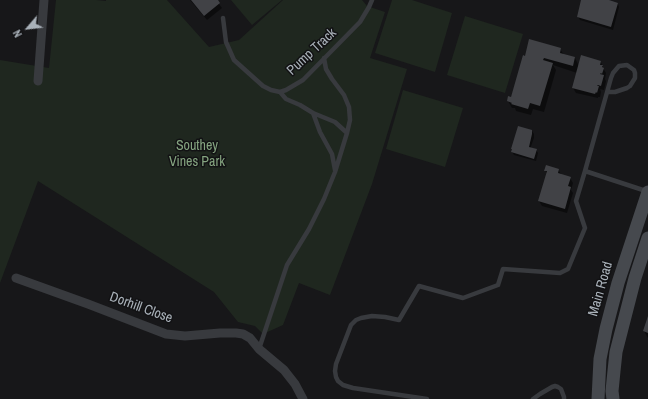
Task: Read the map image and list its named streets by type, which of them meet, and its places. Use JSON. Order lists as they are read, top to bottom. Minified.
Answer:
{"streets":{"main road":["Main Road"],"street":["Dorhill Close"],"lane":["Pump Track"]},"parks":["Southey Vines Park"],"north":"bottom left"}
